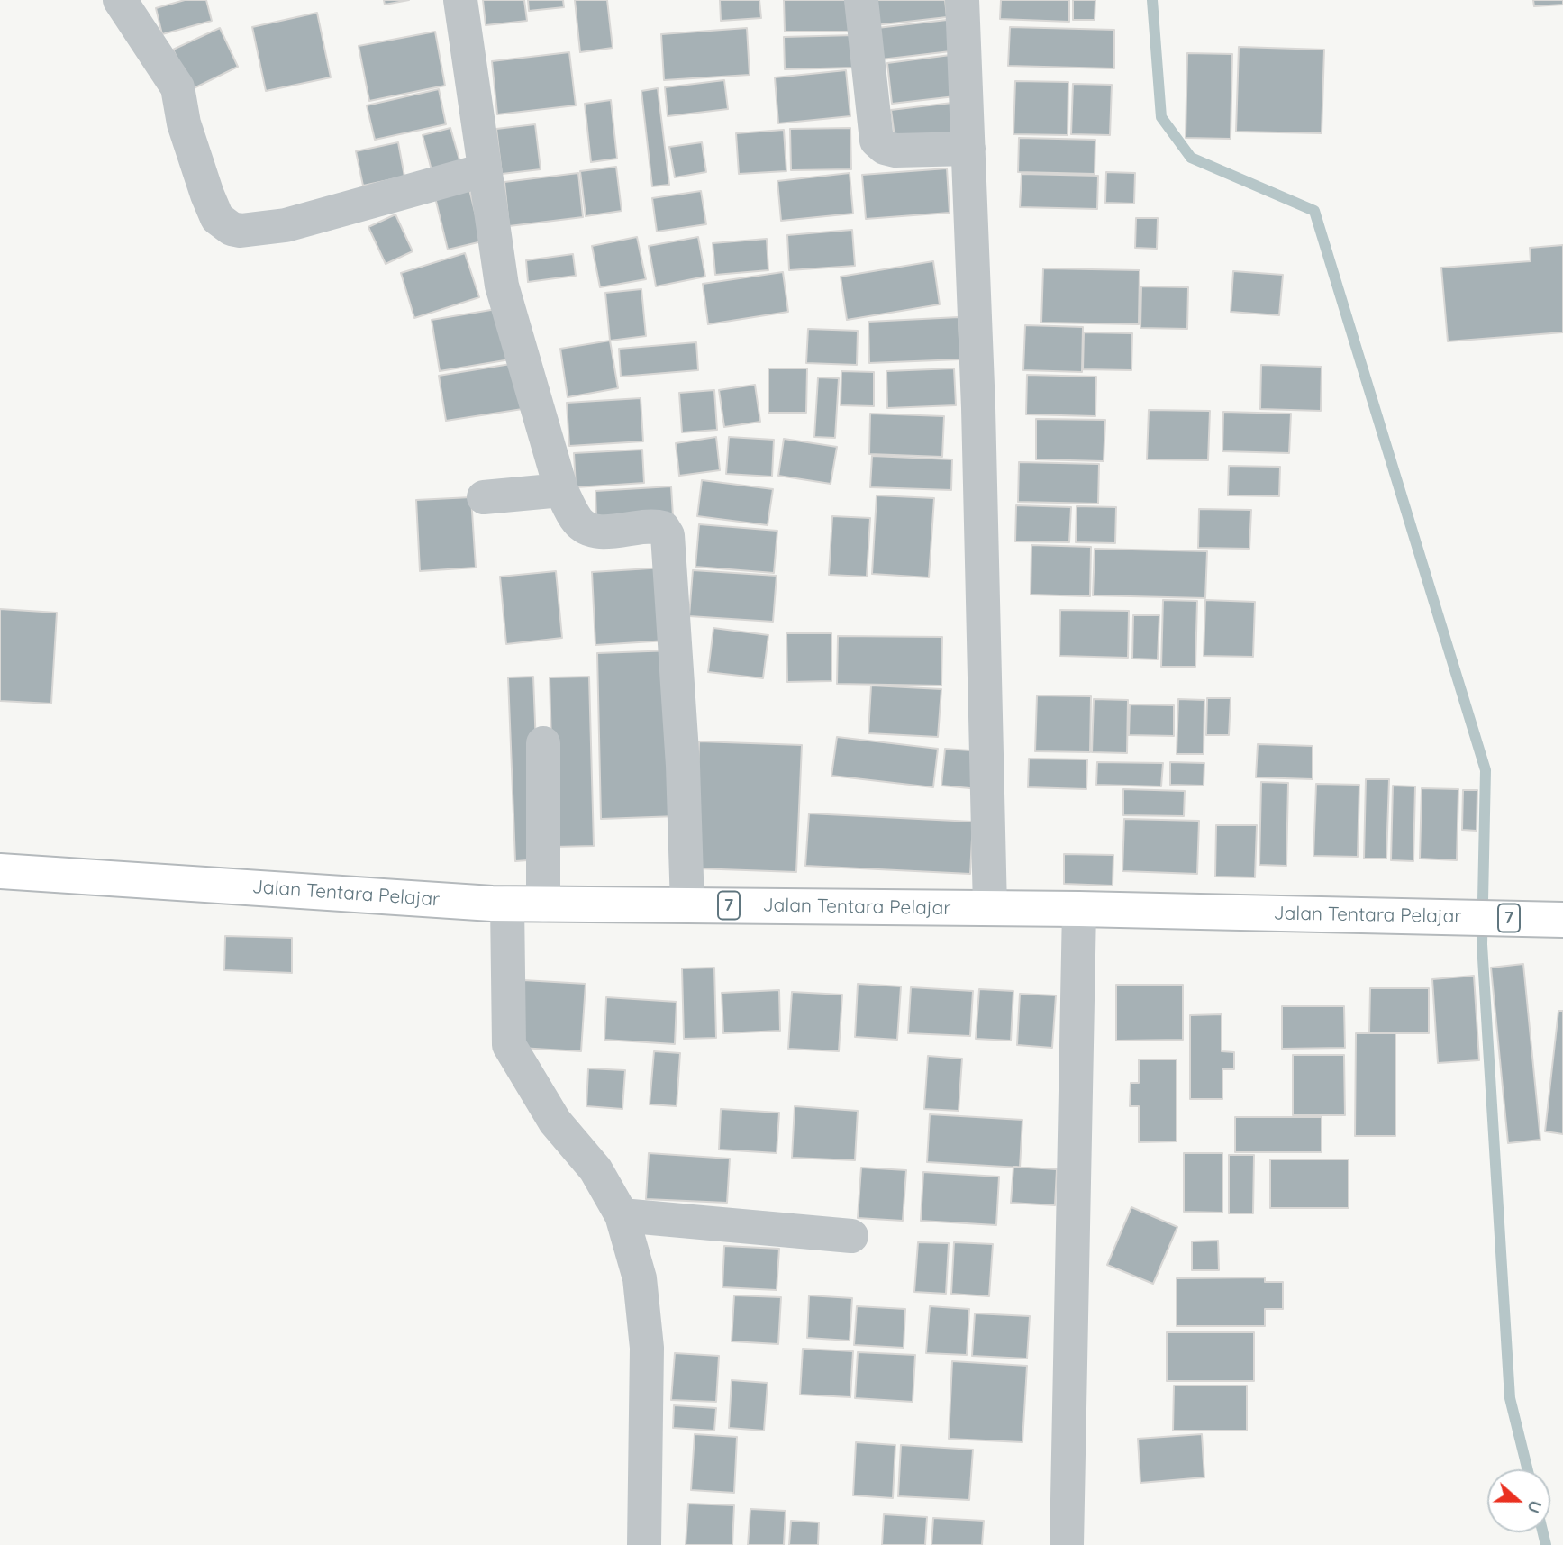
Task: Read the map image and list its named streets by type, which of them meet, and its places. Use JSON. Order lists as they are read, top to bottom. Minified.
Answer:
{"streets":{"highway":["Jalan Tentara Pelajar","7"]},"north":"right"}
